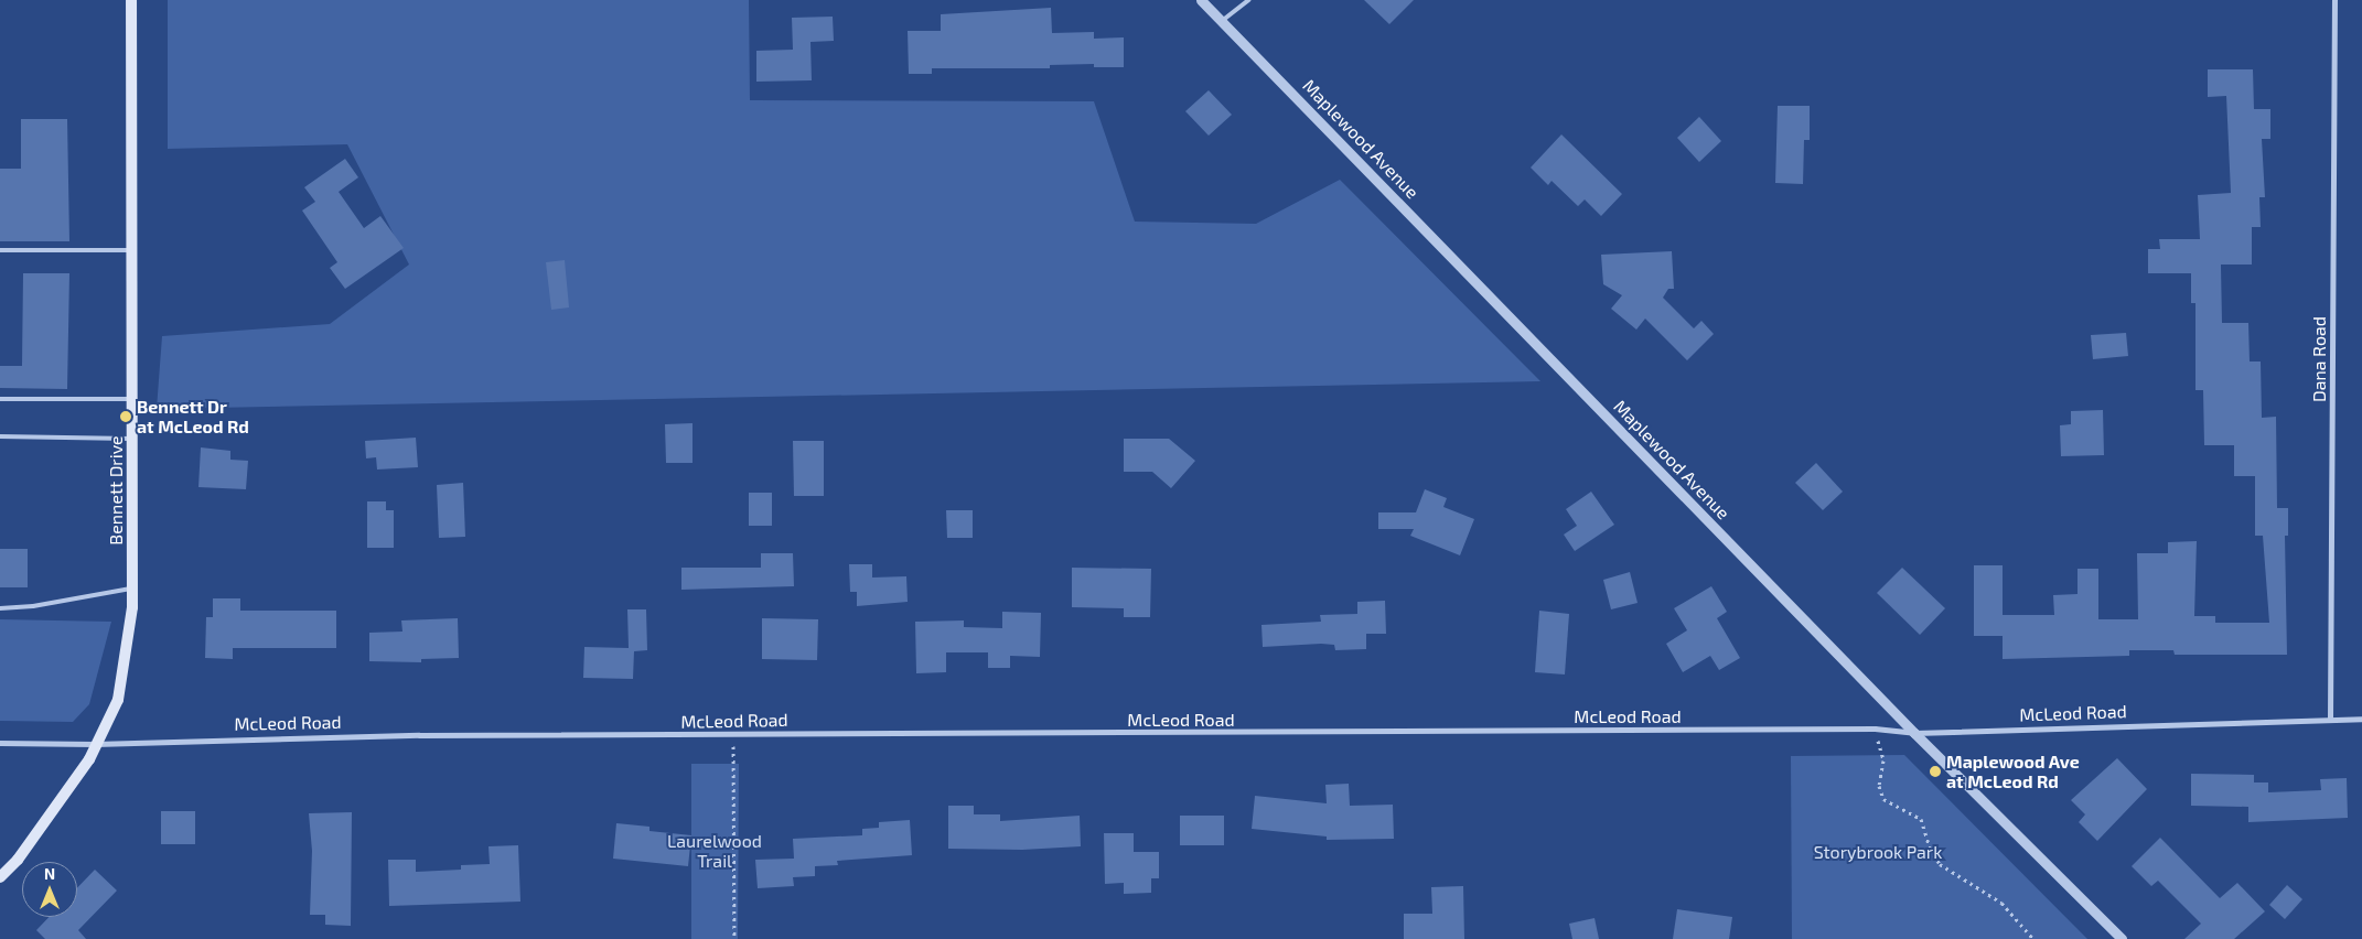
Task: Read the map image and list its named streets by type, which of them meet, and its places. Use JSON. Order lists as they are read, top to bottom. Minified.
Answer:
{"streets":{"main road":["Bennett Drive"],"street":["Maplewood Avenue","Dana Road","McLeod Road"]},"crossings":[["Maplewood Avenue","McLeod Road"],["Dana Road","McLeod Road"],["Bennett Drive","McLeod Road"]],"parks":["Laurelwood Trail","Storybrook Park"],"places":["Bennett Dr at McLeod Rd","Maplewood Ave at McLeod Rd"],"north":"top"}
